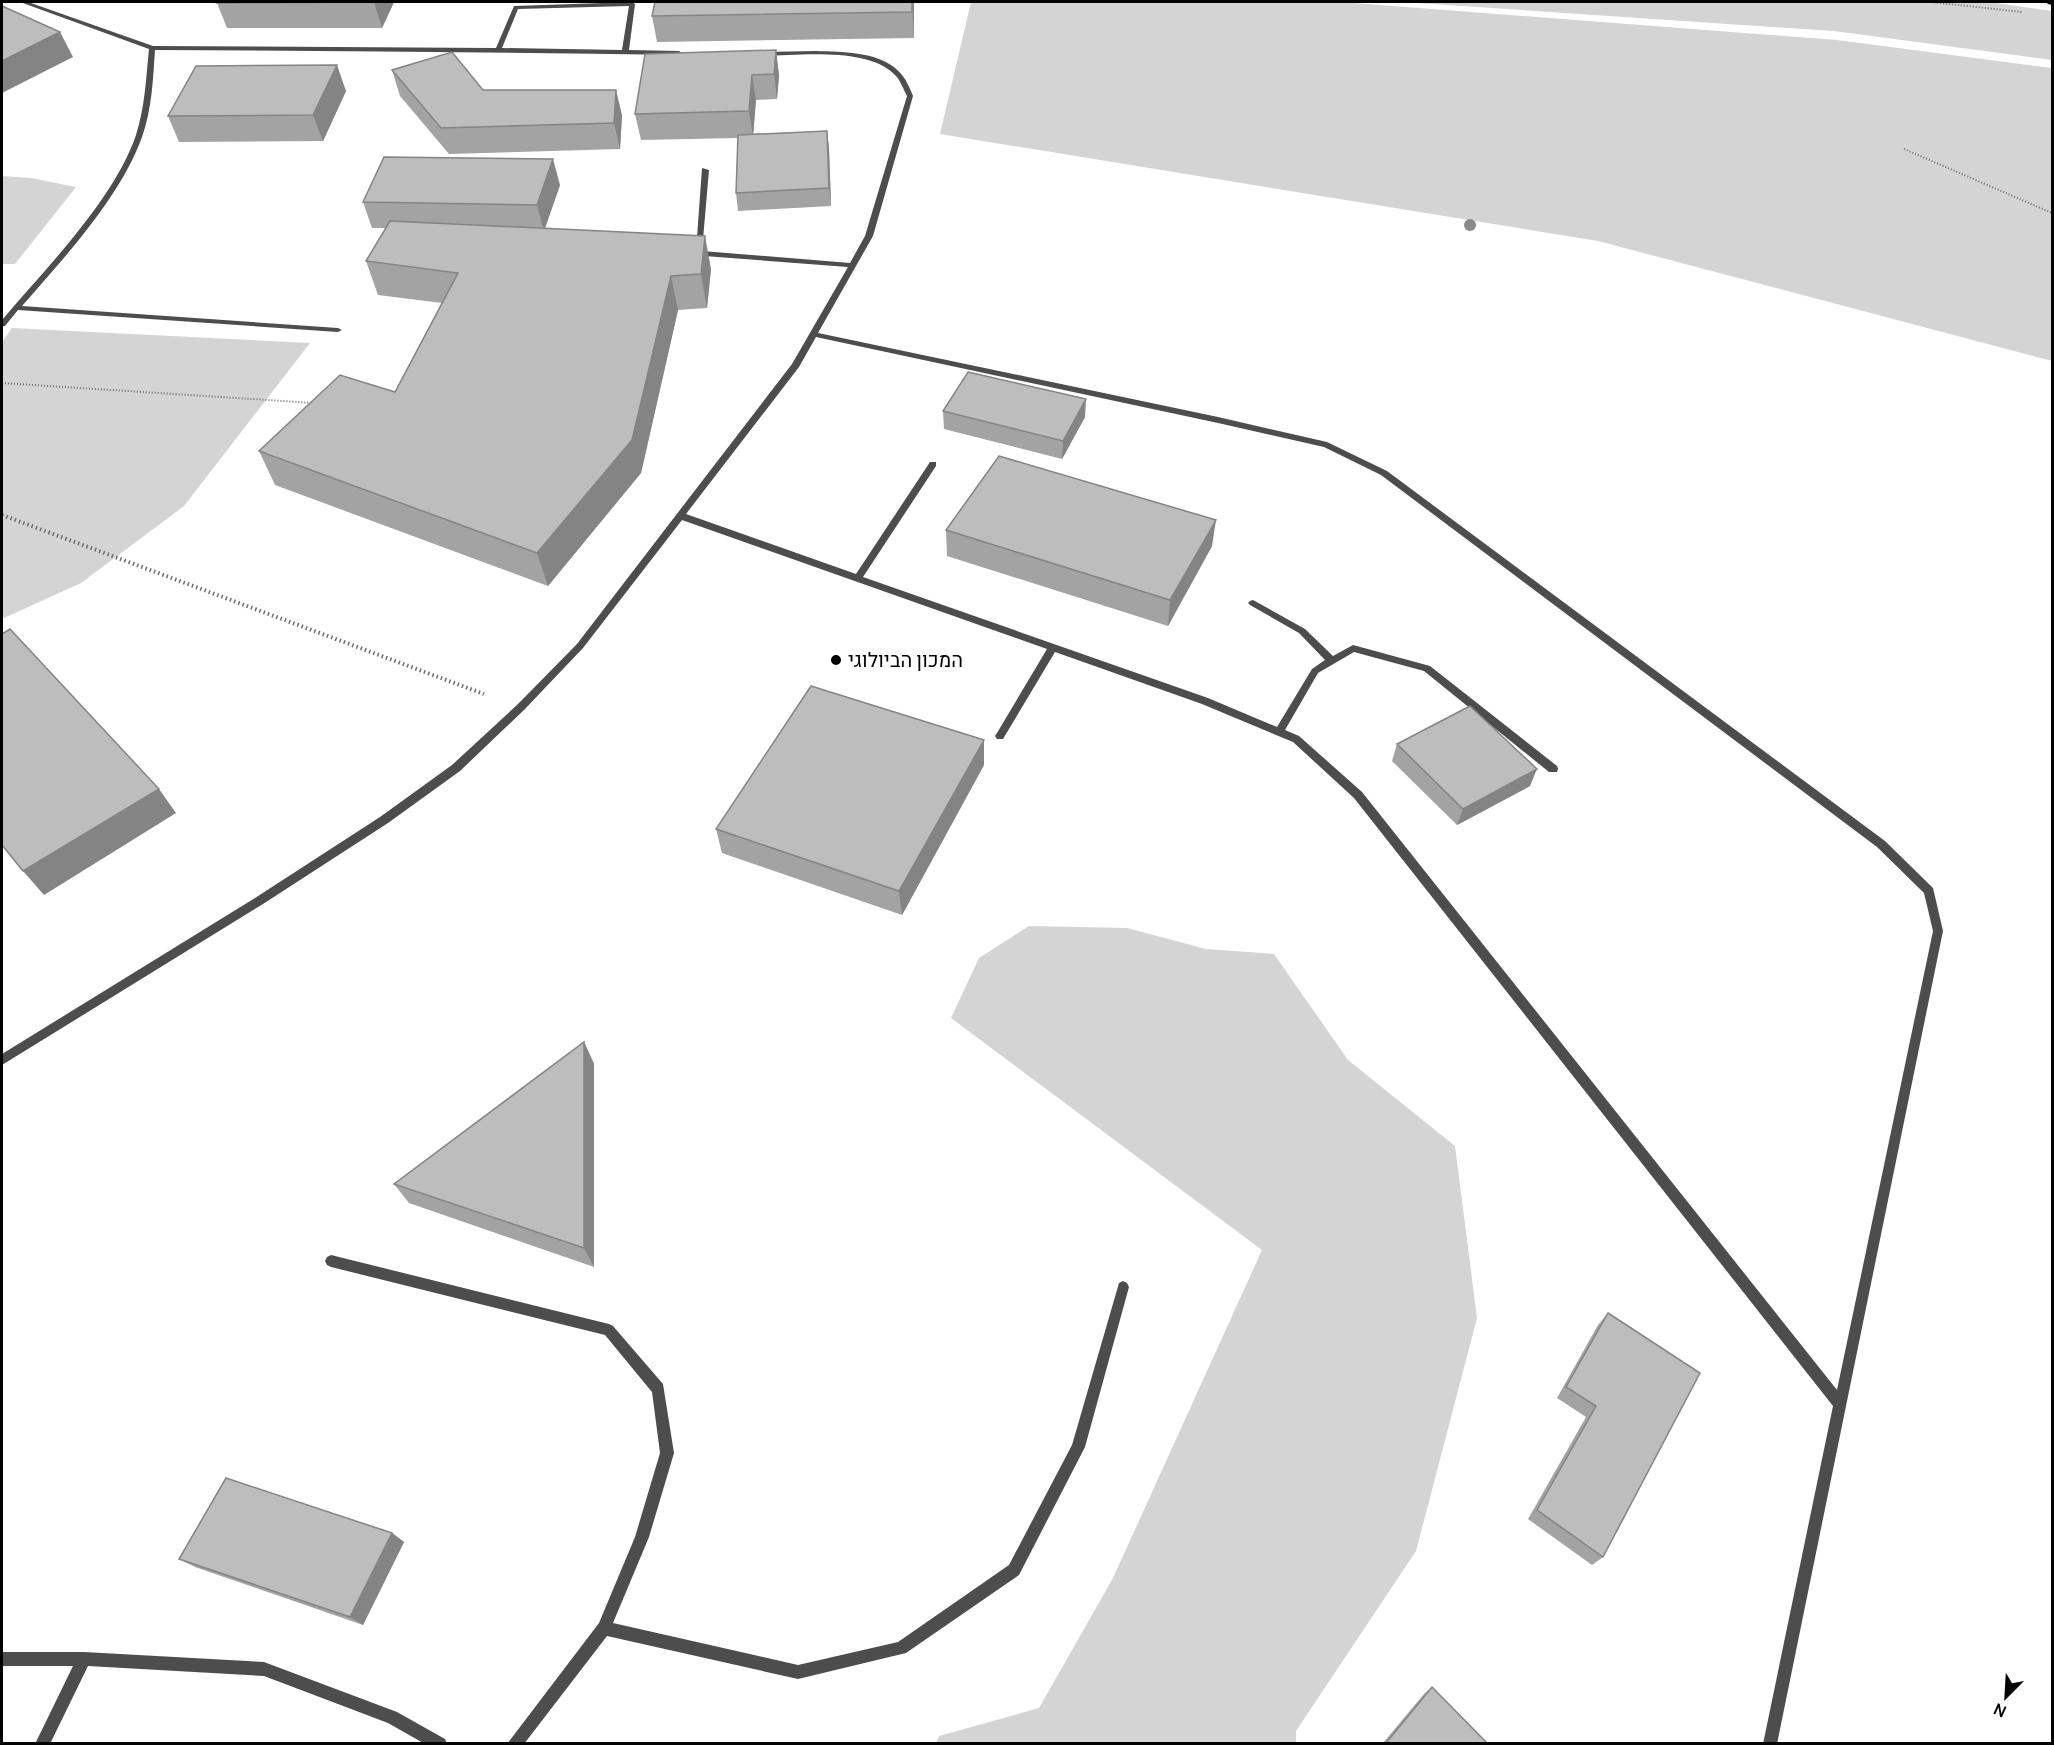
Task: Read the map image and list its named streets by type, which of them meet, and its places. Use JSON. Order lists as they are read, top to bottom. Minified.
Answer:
{"places":["המכון הביולוגי"],"north":"bottom left"}
